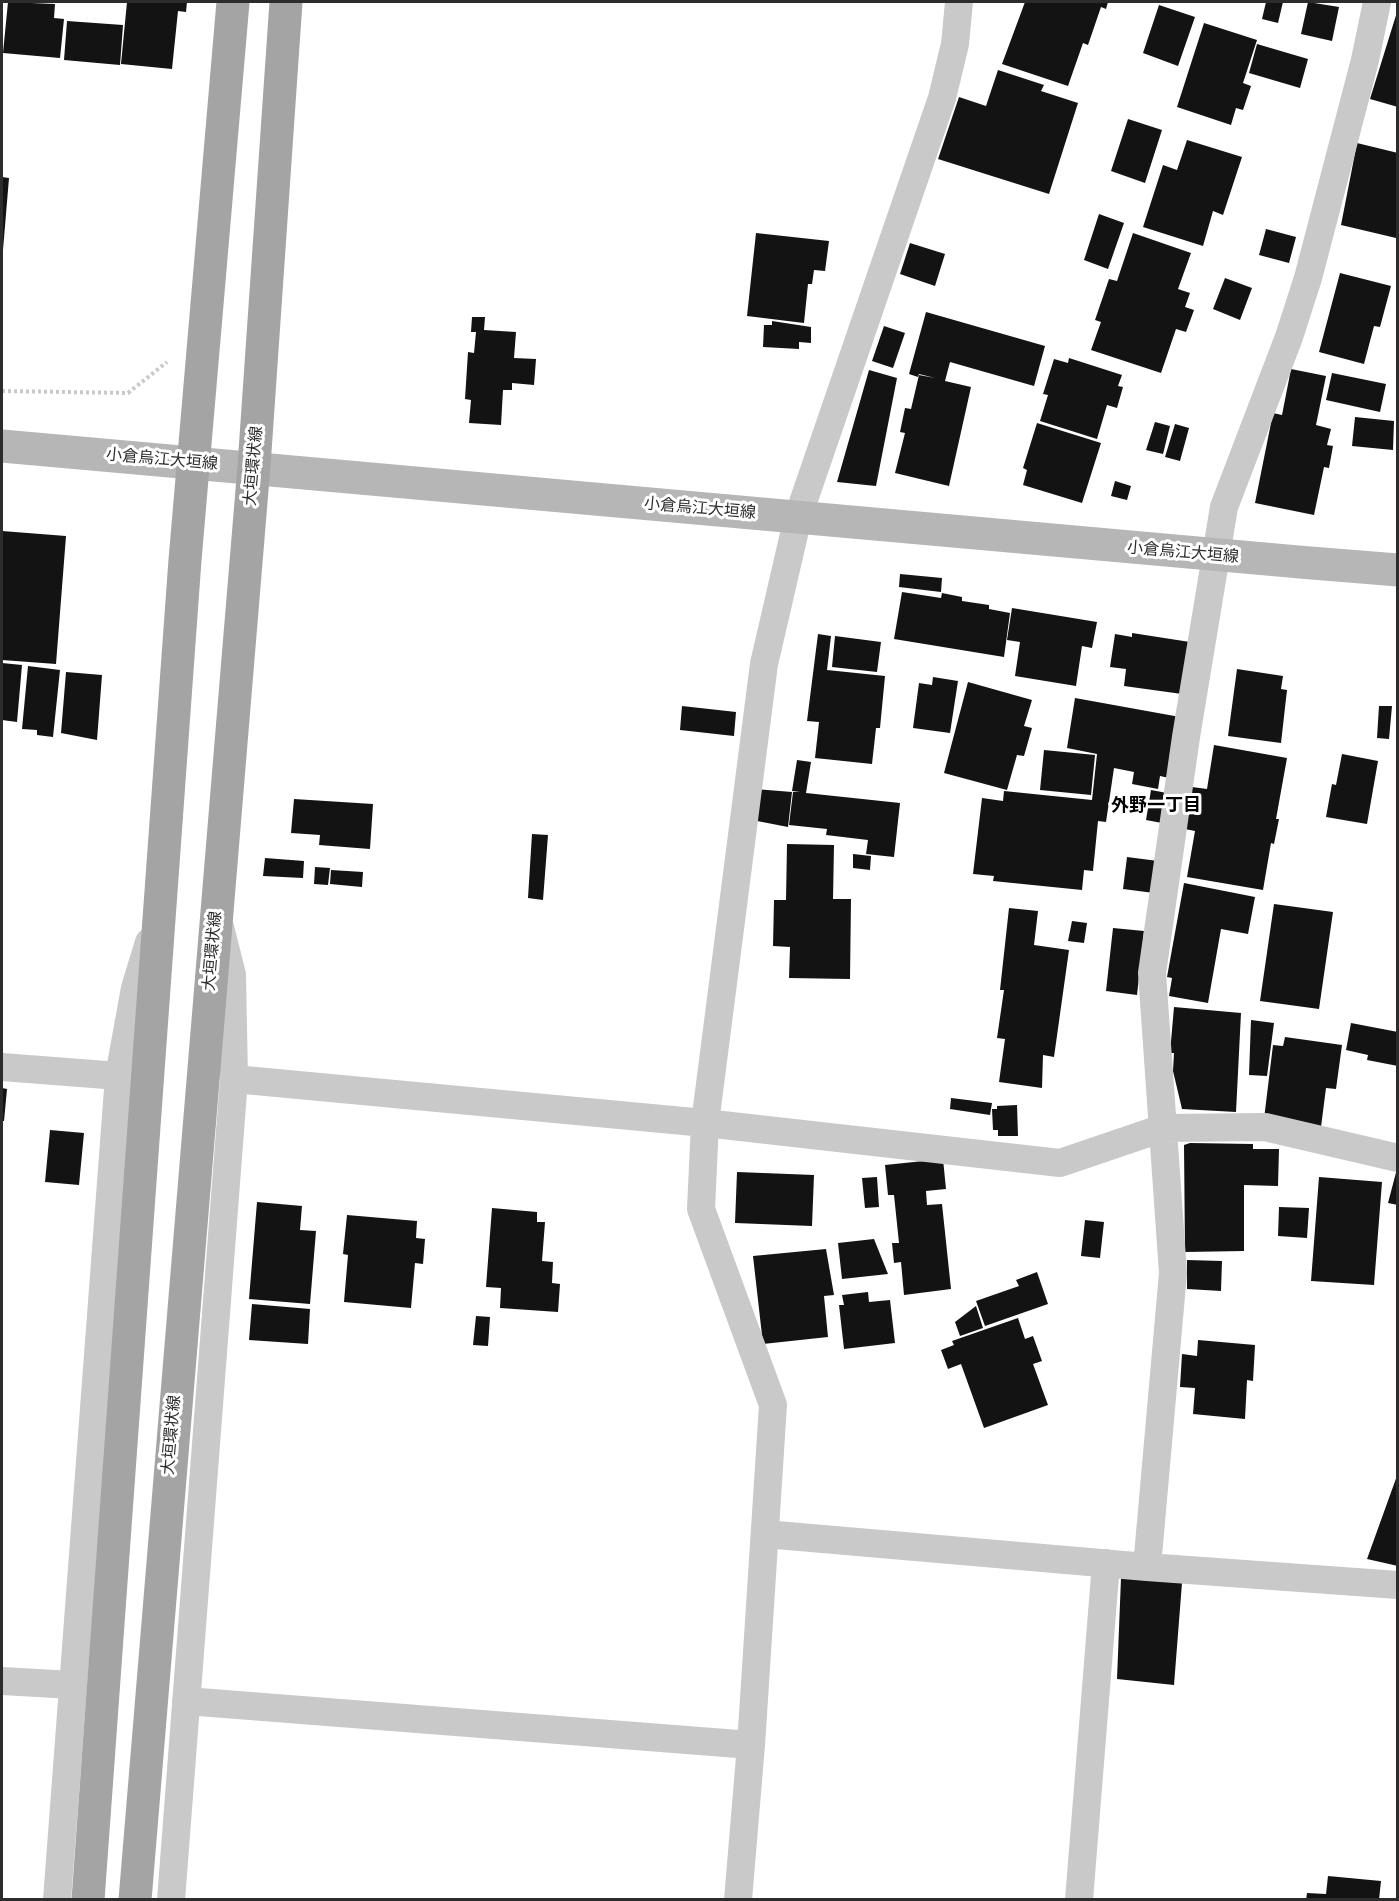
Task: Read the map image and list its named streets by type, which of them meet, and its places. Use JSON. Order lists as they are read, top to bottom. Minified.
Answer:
{"streets":{"main road":["小倉烏江大垣線","大垣環状線"]},"crossings":[["小倉烏江大垣線","大垣環状線"]],"districts":["外野一丁目"]}
